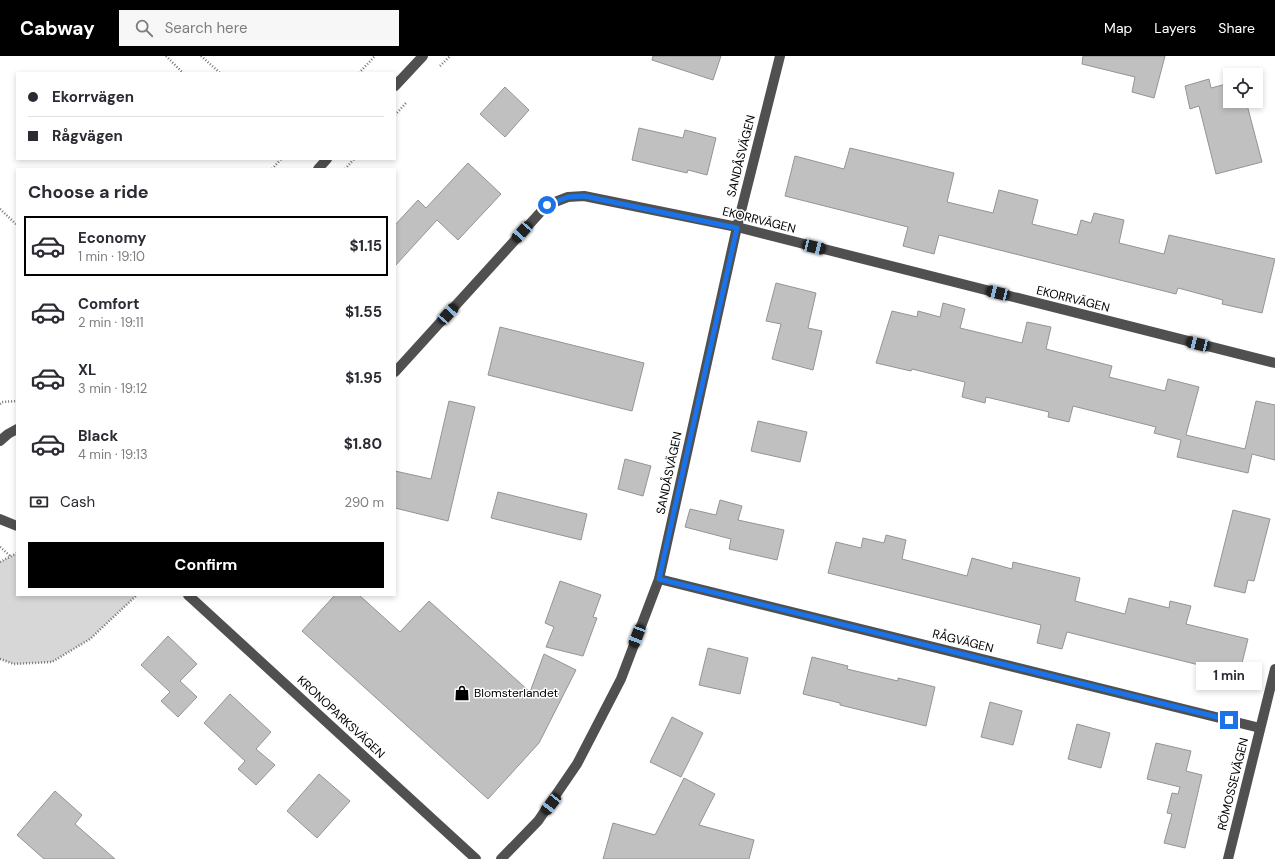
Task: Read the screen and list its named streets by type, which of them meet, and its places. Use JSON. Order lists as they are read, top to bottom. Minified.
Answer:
{"streets":{"street":["SANDÅSVÄGEN","EKORRVÄGEN","RÅGVÄGEN","KRONOPARKSVÄGEN","RÖMOSSEVÄGEN"]},"crossings":[["SANDÅSVÄGEN","EKORRVÄGEN"],["SANDÅSVÄGEN","RÅGVÄGEN"],["RÅGVÄGEN","RÖMOSSEVÄGEN"]],"places":{"shop":["Blomsterlandet"]},"page":{"header":"Cabway","search":"Search here","nav":["Map","Layers","Share"],"banner":["Ekorrvägen","Rågvägen"],"heading":"Choose a ride","list":[{"name":"Economy","note":"1 min · 19:10","value":"$1.15"},{"name":"Comfort","note":"2 min · 19:11","value":"$1.55"},{"name":"XL","note":"3 min · 19:12","value":"$1.95"},{"name":"Black","note":"4 min · 19:13","value":"$1.80"}],"pay":["Cash","290 m"],"buttons":"Confirm","bubble":"1 min"}}
